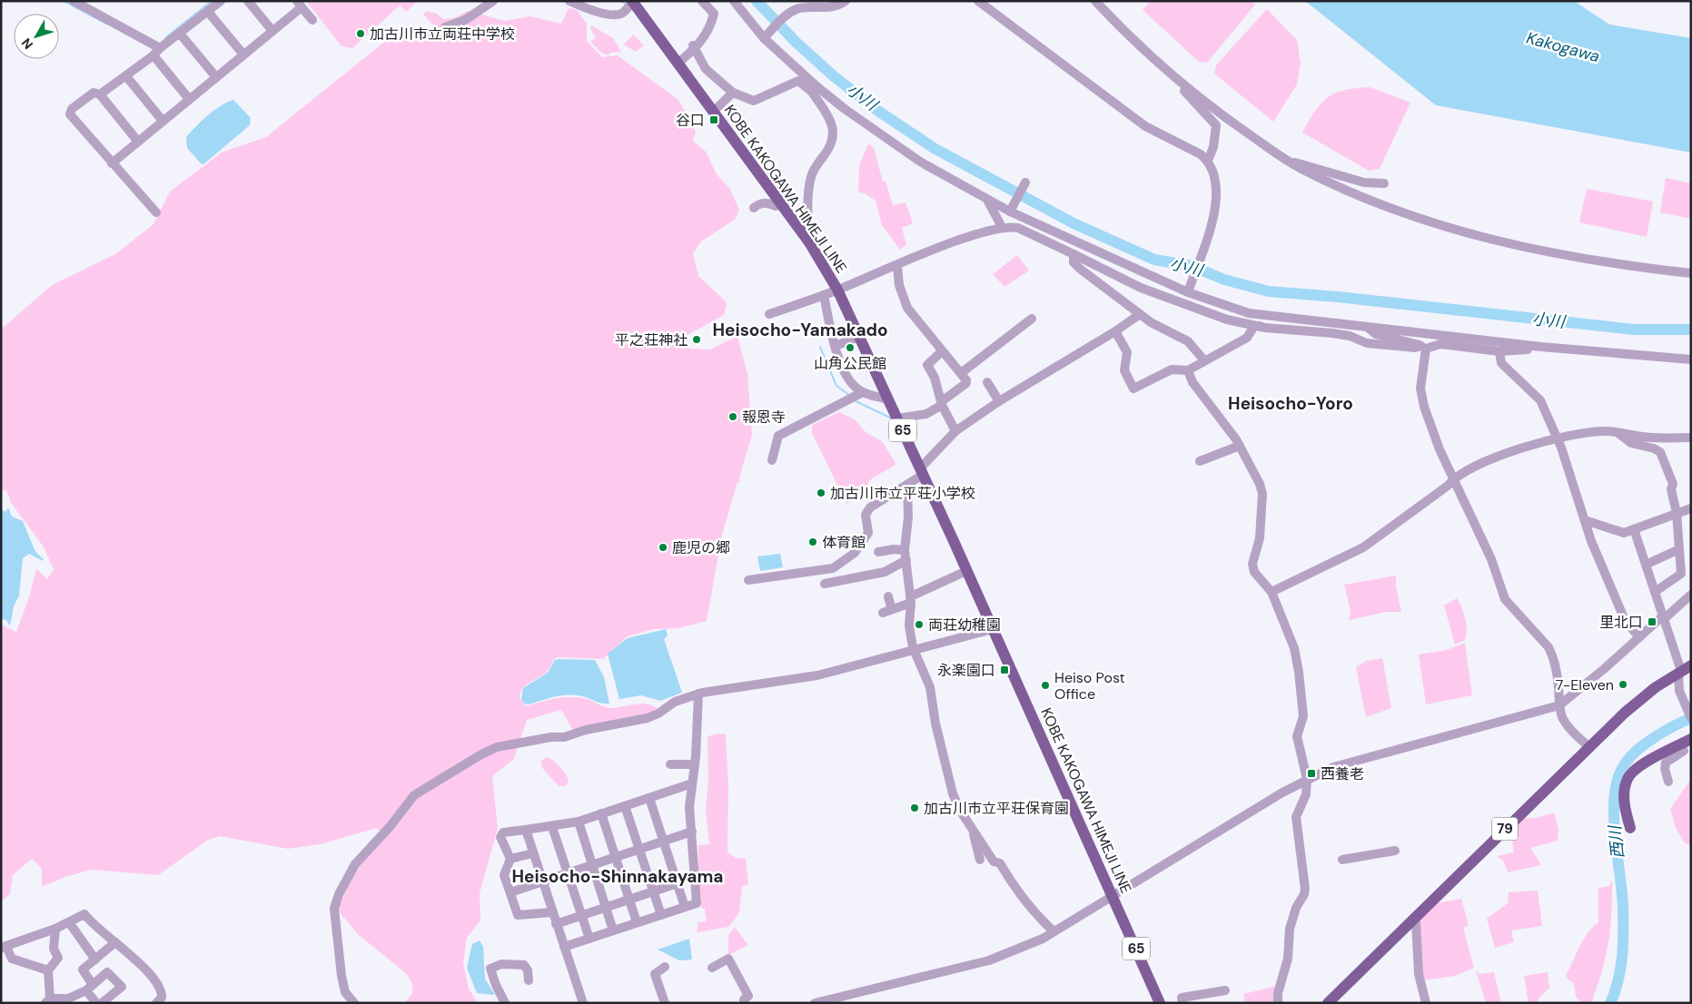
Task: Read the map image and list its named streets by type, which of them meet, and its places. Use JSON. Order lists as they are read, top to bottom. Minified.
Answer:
{"streets":{"main road":["KOBE KAKOGAWA HIMEJI LINE","65","79"]},"districts":["Heisocho-Yamakado","Heisocho-Yoro","Heisocho-Shinnakayama"],"water":["Kakogawa","小川","西川"],"places":{"other":["加古川市立両荘中学校","平之荘神社","山角公民館","報恩寺","加古川市立平荘小学校","体育館","鹿児の郷","両荘幼稚園","7-Eleven","Heiso Post Office","加古川市立平荘保育園"],"transit":["谷口","里北口","永楽園口","西養老"]},"north":"bottom left"}
